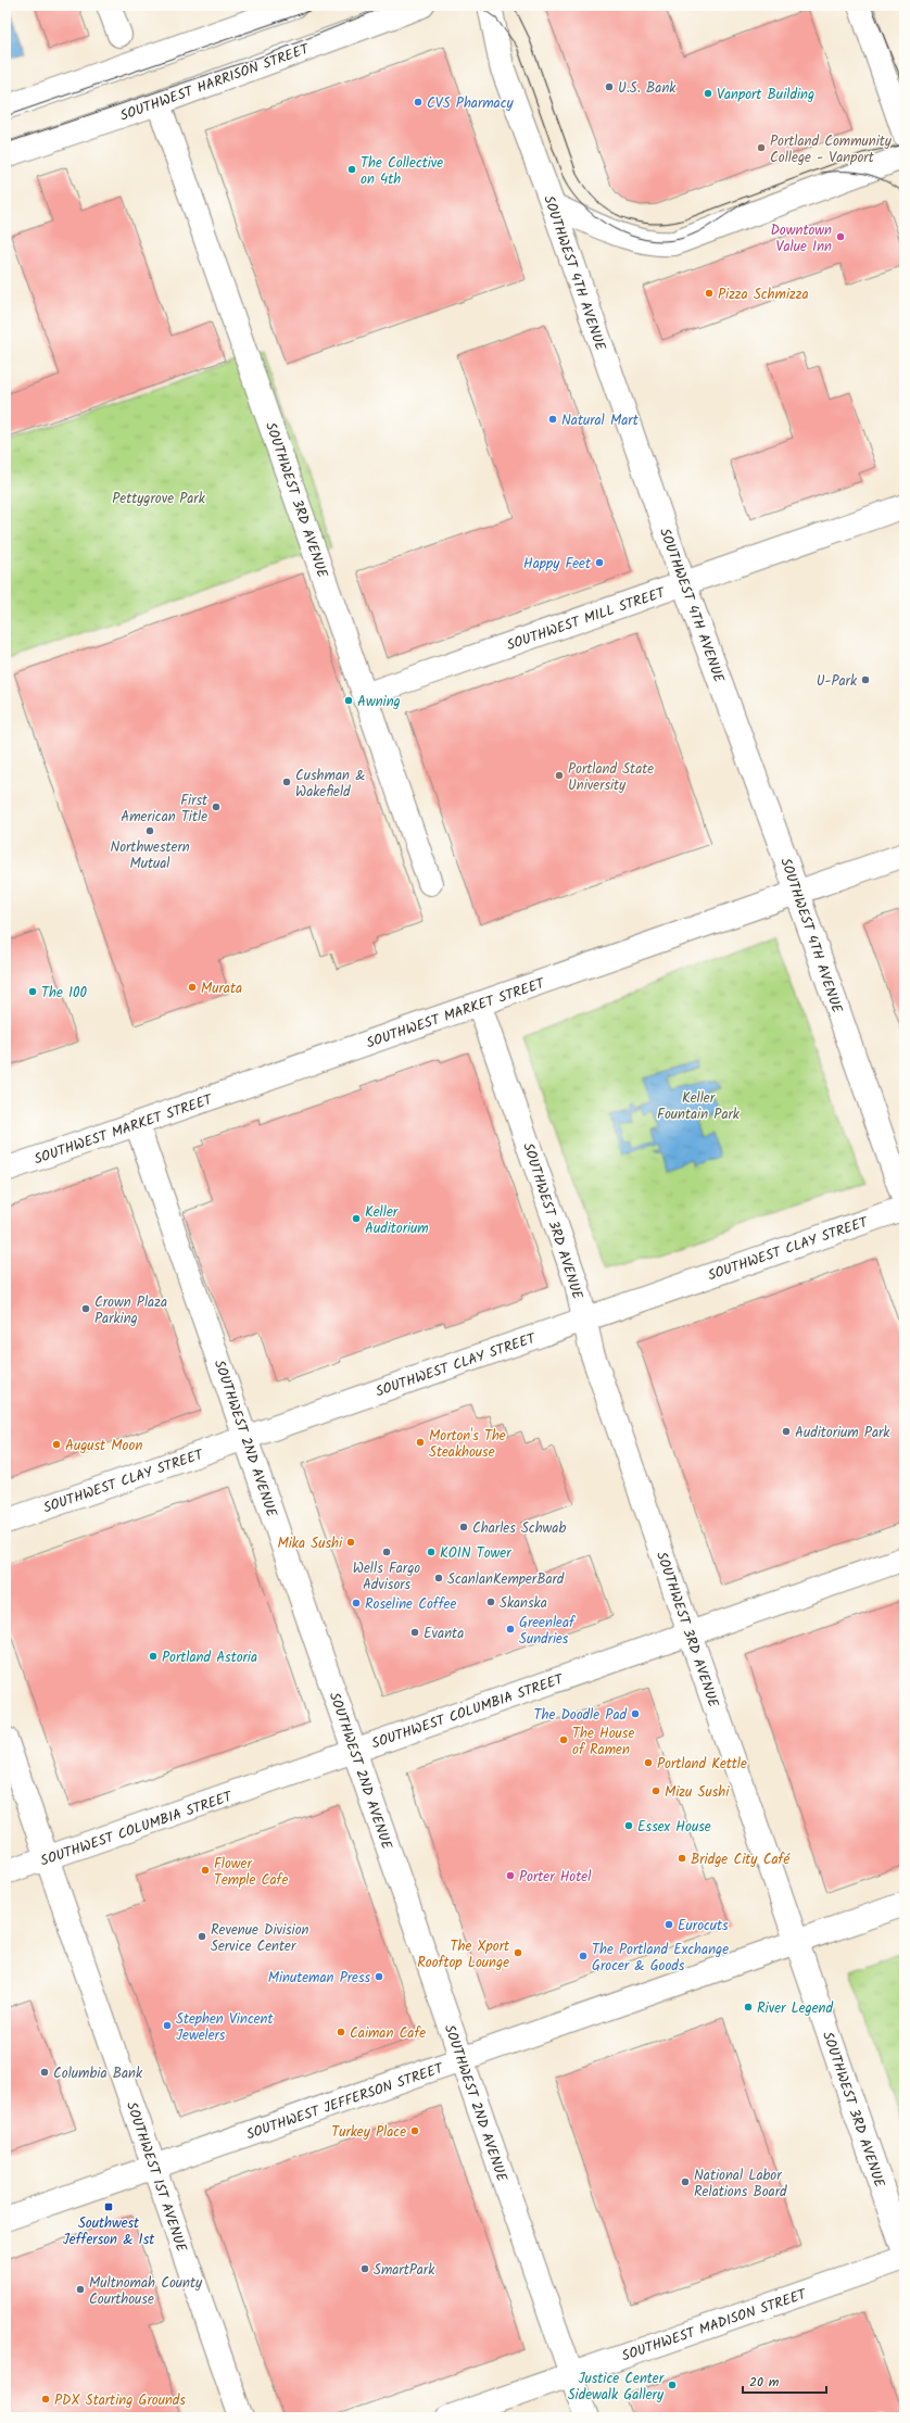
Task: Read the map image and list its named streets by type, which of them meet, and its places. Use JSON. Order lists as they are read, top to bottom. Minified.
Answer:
{"streets":{"main road":["SOUTHWEST HARRISON STREET","SOUTHWEST 4TH AVENUE","SOUTHWEST 3RD AVENUE","SOUTHWEST MILL STREET","SOUTHWEST MARKET STREET","SOUTHWEST CLAY STREET","SOUTHWEST 2ND AVENUE","SOUTHWEST COLUMBIA STREET","SOUTHWEST JEFFERSON STREET","SOUTHWEST 1ST AVENUE","SOUTHWEST MADISON STREET"]},"crossings":[["SOUTHWEST 4TH AVENUE","SOUTHWEST MILL STREET"],["SOUTHWEST 4TH AVENUE","SOUTHWEST MARKET STREET"],["SOUTHWEST 3RD AVENUE","SOUTHWEST MILL STREET"],["SOUTHWEST 3RD AVENUE","SOUTHWEST MARKET STREET"],["SOUTHWEST 3RD AVENUE","SOUTHWEST CLAY STREET"],["SOUTHWEST 3RD AVENUE","SOUTHWEST COLUMBIA STREET"],["SOUTHWEST 3RD AVENUE","SOUTHWEST JEFFERSON STREET"],["SOUTHWEST MARKET STREET","SOUTHWEST 2ND AVENUE"],["SOUTHWEST CLAY STREET","SOUTHWEST 2ND AVENUE"],["SOUTHWEST 2ND AVENUE","SOUTHWEST COLUMBIA STREET"],["SOUTHWEST 2ND AVENUE","SOUTHWEST JEFFERSON STREET"],["SOUTHWEST 2ND AVENUE","SOUTHWEST MADISON STREET"],["SOUTHWEST COLUMBIA STREET","SOUTHWEST 1ST AVENUE"],["SOUTHWEST JEFFERSON STREET","SOUTHWEST 1ST AVENUE"]],"parks":["Pettygrove Park","Keller Fountain Park"],"places":{"other":["U.S. Bank","Vanport Building","CVS Pharmacy","Portland Community College - Vanport","The Collective on 4th","Downtown Value Inn","Pizza Schmizza","Natural Mart","Happy Feet","U-Park","Awning","Portland State University","Cushman & Wakefield","First American Title","Northwestern Mutual","Murata","The 100","Keller Auditorium","Crown Plaza Parking","Auditorium Park","Morton's The Steakhouse","August Moon","Charles Schwab","Mika Sushi","Wells Fargo Advisors","KOIN Tower","ScanlanKemperBard","Skanska","Roseline Coffee","Greenleaf Sundries","Evanta","Portland Astoria","The Doodle Pad","The House of Ramen","Portland Kettle","Mizu Sushi","Essex House","Bridge City Café","Flower Temple Cafe","Porter Hotel","Eurocuts","Revenue Division Service Center","The Xport Rooftop Lounge","The Portland Exchange Grocer & Goods","Minuteman Press","River Legend","Stephen Vincent Jewelers","Caiman Cafe","Columbia Bank","Turkey Place","National Labor Relations Board","SmartPark","Multnomah County Courthouse","Justice Center Sidewalk Gallery","PDX Starting Grounds"],"transit":["Southwest Jefferson & 1st"]},"scale_bar":"20 m"}
